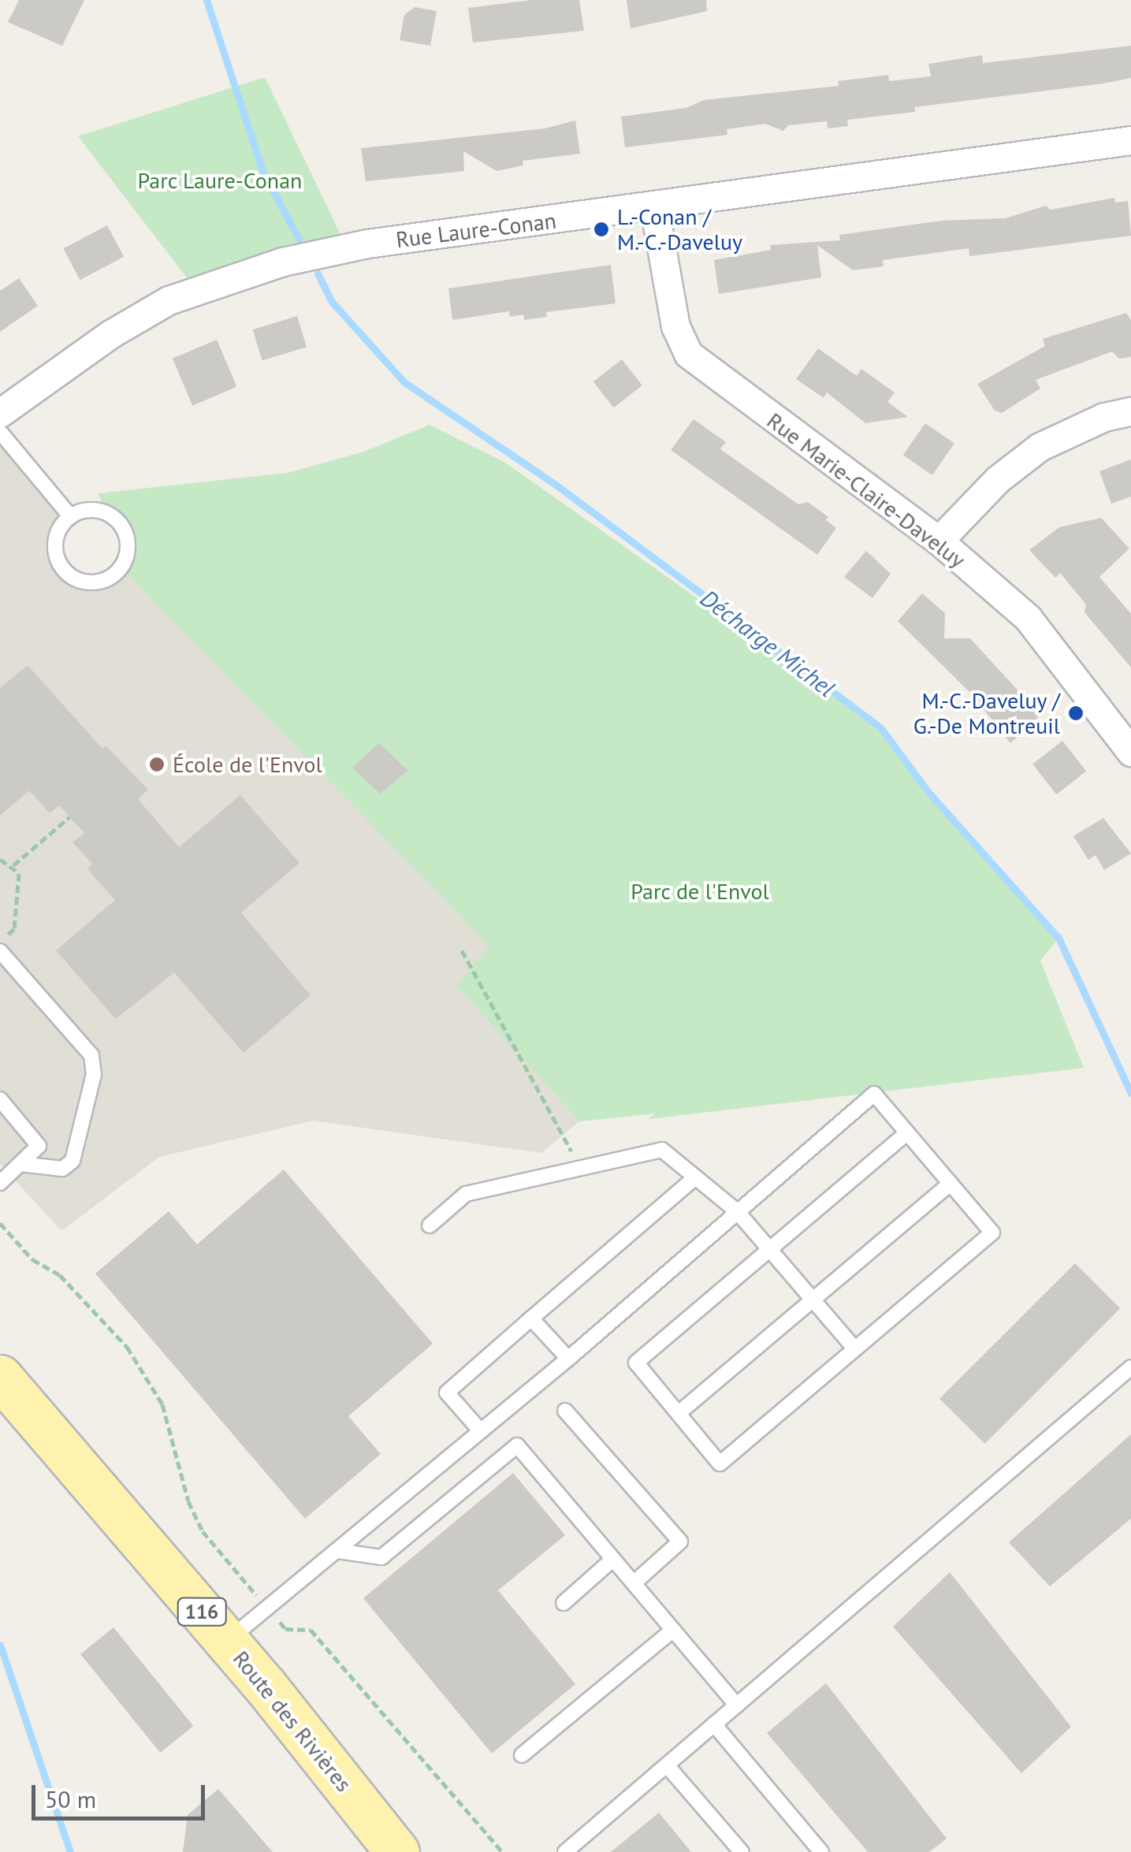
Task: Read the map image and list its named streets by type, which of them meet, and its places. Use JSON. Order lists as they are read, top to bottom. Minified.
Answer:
{"streets":{"main road":["116","Route des Rivières"],"street":["Rue Laure-Conan","Rue Marie-Claire-Daveluy"]},"crossings":[["Rue Laure-Conan","Rue Marie-Claire-Daveluy"]],"water":["Décharge Michel"],"parks":["Parc Laure-Conan","Parc de l'Envol"],"places":["L.-Conan / M.-C.-Daveluy","M.-C.-Daveluy / G.-De Montreuil","École de l'Envol"],"scale_bar":"50 m"}
